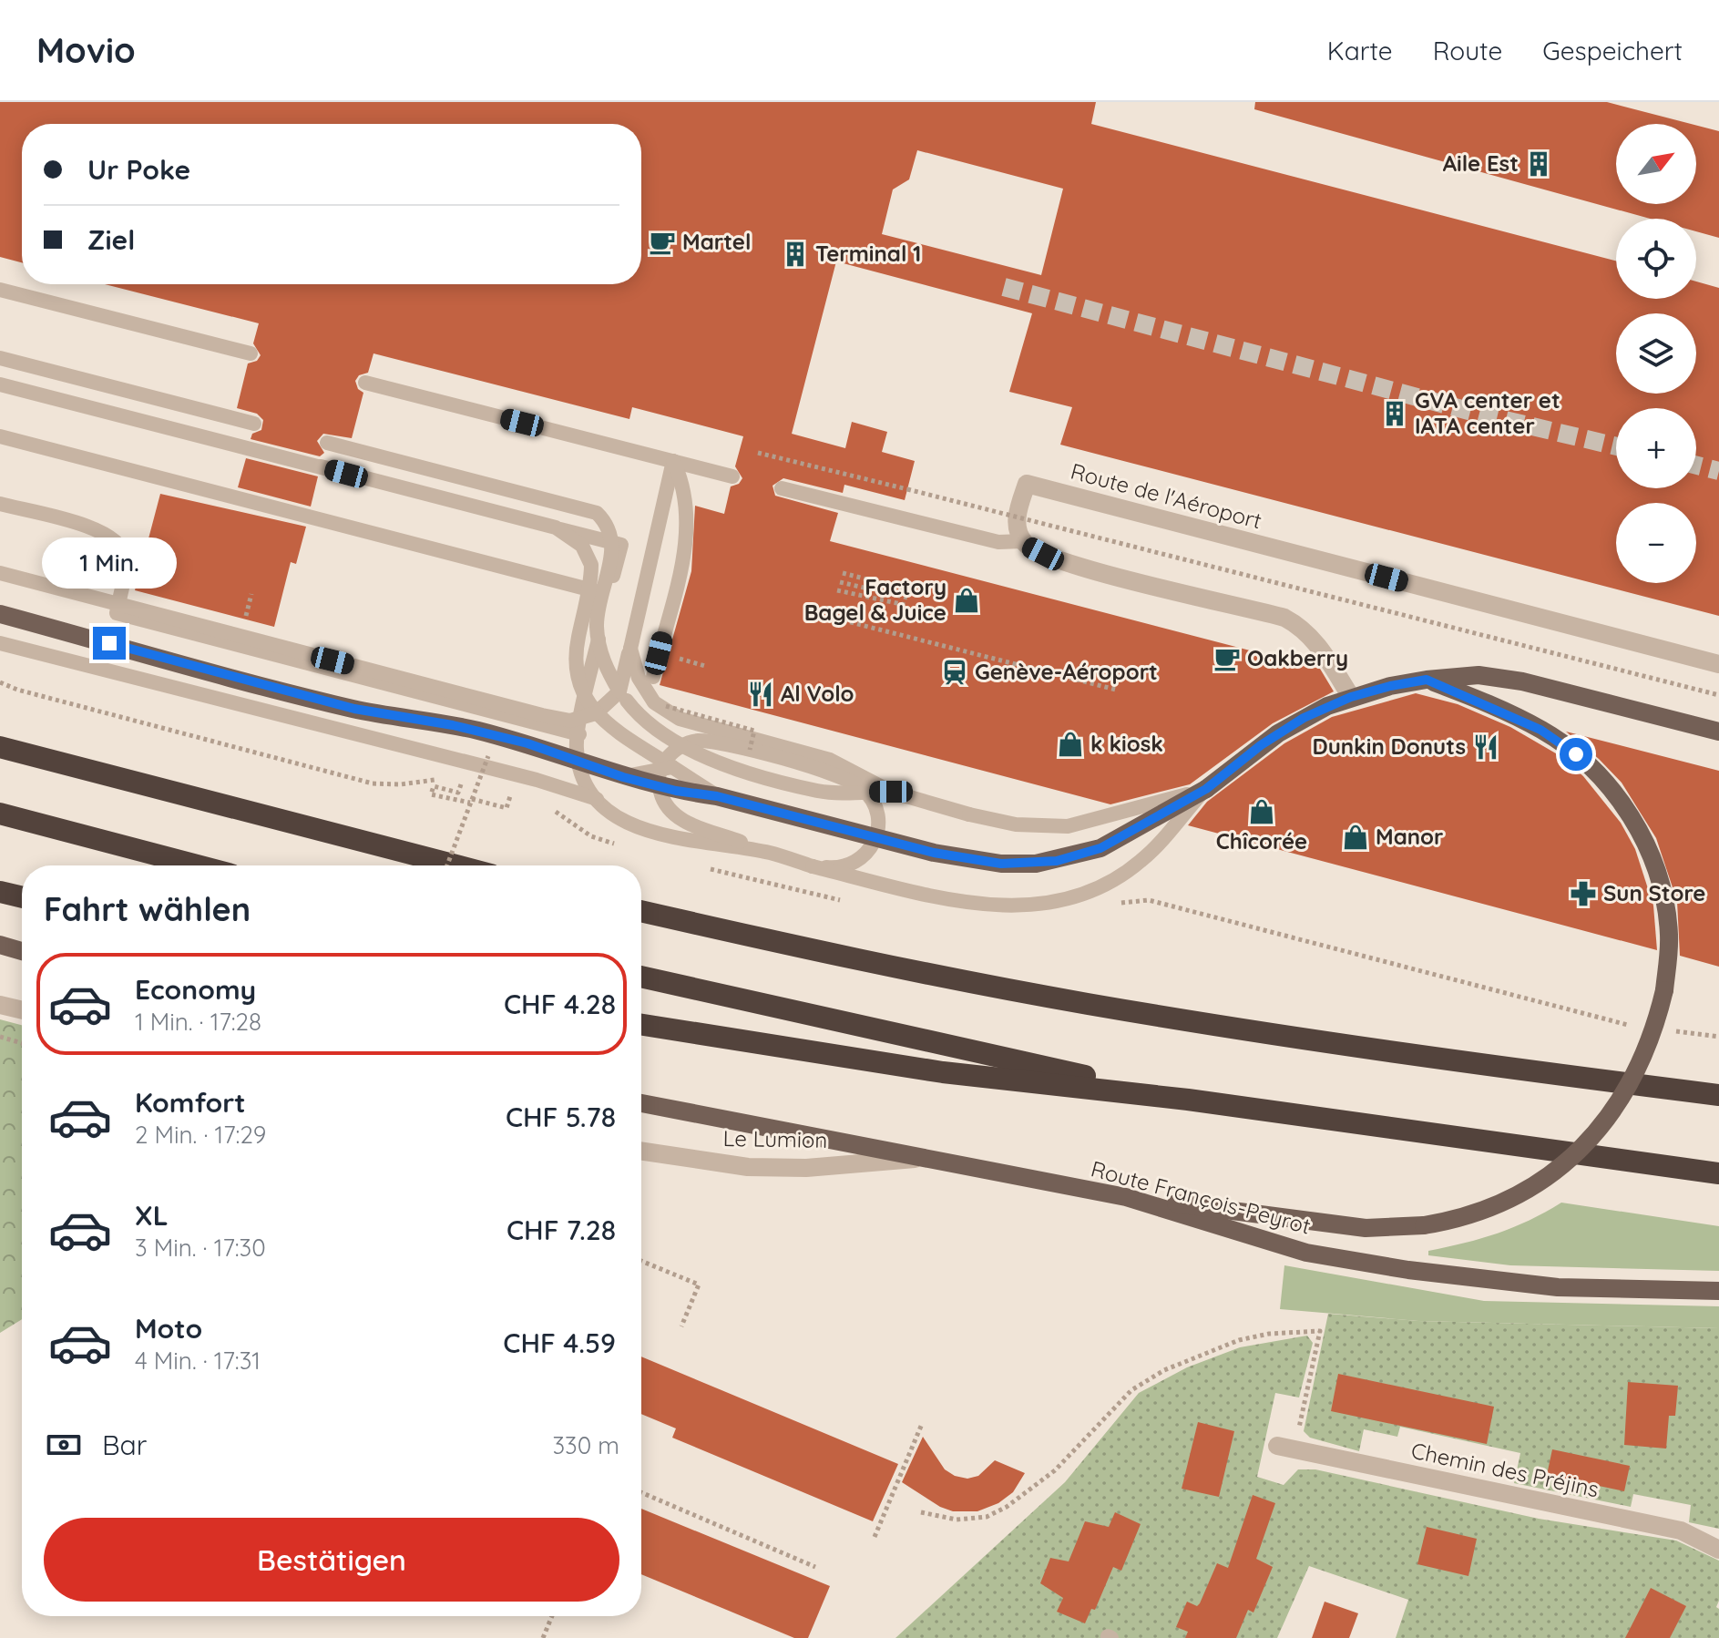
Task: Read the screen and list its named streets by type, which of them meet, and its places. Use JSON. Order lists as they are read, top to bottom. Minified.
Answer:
{"streets":{"main road":["Route François-Peyrot"],"street":["Route de l'Aéroport","Le Lumion","Chemin des Préjins"]},"crossings":[["Le Lumion","Route François-Peyrot"]],"places":{"building":["Aile Est","Terminal 1","GVA center et IATA center"],"cafe":["Martel","Oakberry"],"shop":["Factory Bagel & Juice","k kiosk","Chîcorée","Manor"],"station":["Genève-Aéroport"],"restaurant":["Al Volo","Dunkin Donuts"],"pharmacy":["Sun Store"]},"north":"top right","page":{"header":"Movio","nav":["Karte","Route","Gespeichert"],"map_buttons":["+","−"],"banner":["Ur Poke","Ziel"],"bubble":"1 Min.","heading":"Fahrt wählen","list":[{"name":"Economy","note":"1 Min. · 17:28","value":"CHF 4.28"},{"name":"Komfort","note":"2 Min. · 17:29","value":"CHF 5.78"},{"name":"XL","note":"3 Min. · 17:30","value":"CHF 7.28"},{"name":"Moto","note":"4 Min. · 17:31","value":"CHF 4.59"}],"pay":["Bar","330 m"],"buttons":"Bestätigen"}}
